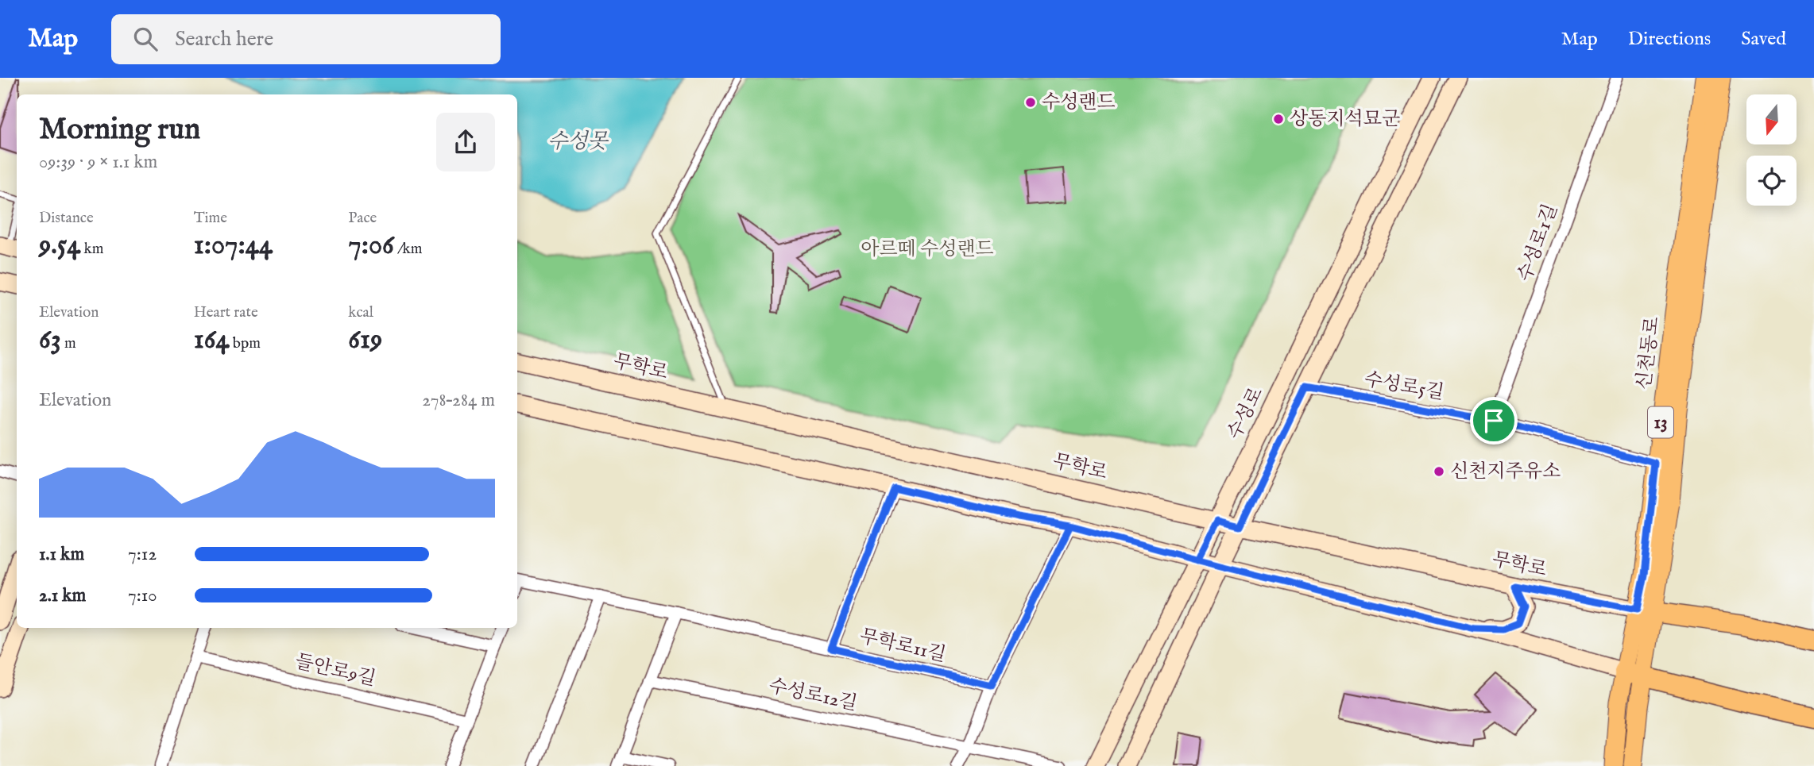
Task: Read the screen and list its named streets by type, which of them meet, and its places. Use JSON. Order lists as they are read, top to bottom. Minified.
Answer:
{"streets":{"main road":["신천동로","무학로","수성로","13"],"street":["수성로1길","수성로5길","무학로11길","들안로9길","수성로12길"]},"crossings":[["수성로1길","수성로5길"],["신천동로","무학로"],["신천동로","수성로5길"],["무학로","수성로"]],"water":["수성못"],"parks":["아르떼 수성랜드"],"places":["수성랜드","상동지석묘군","신천지주유소"],"north":"bottom","page":{"header":"Map","search":"Search here","nav":["Map","Directions","Saved"],"heading":["Morning run","09:39 · 9 × 1.1 km"],"stats":[["Distance","9.54 km"],["Time","1:07:44"],["Pace","7:06 /km"],["Elevation","63 m"],["Heart rate","164 bpm"],["kcal","619"]],"chart":["Elevation","278–284 m"],"list":[{"name":"1.1 km","note":"7:12"},{"name":"2.1 km","note":"7:10"}]}}
